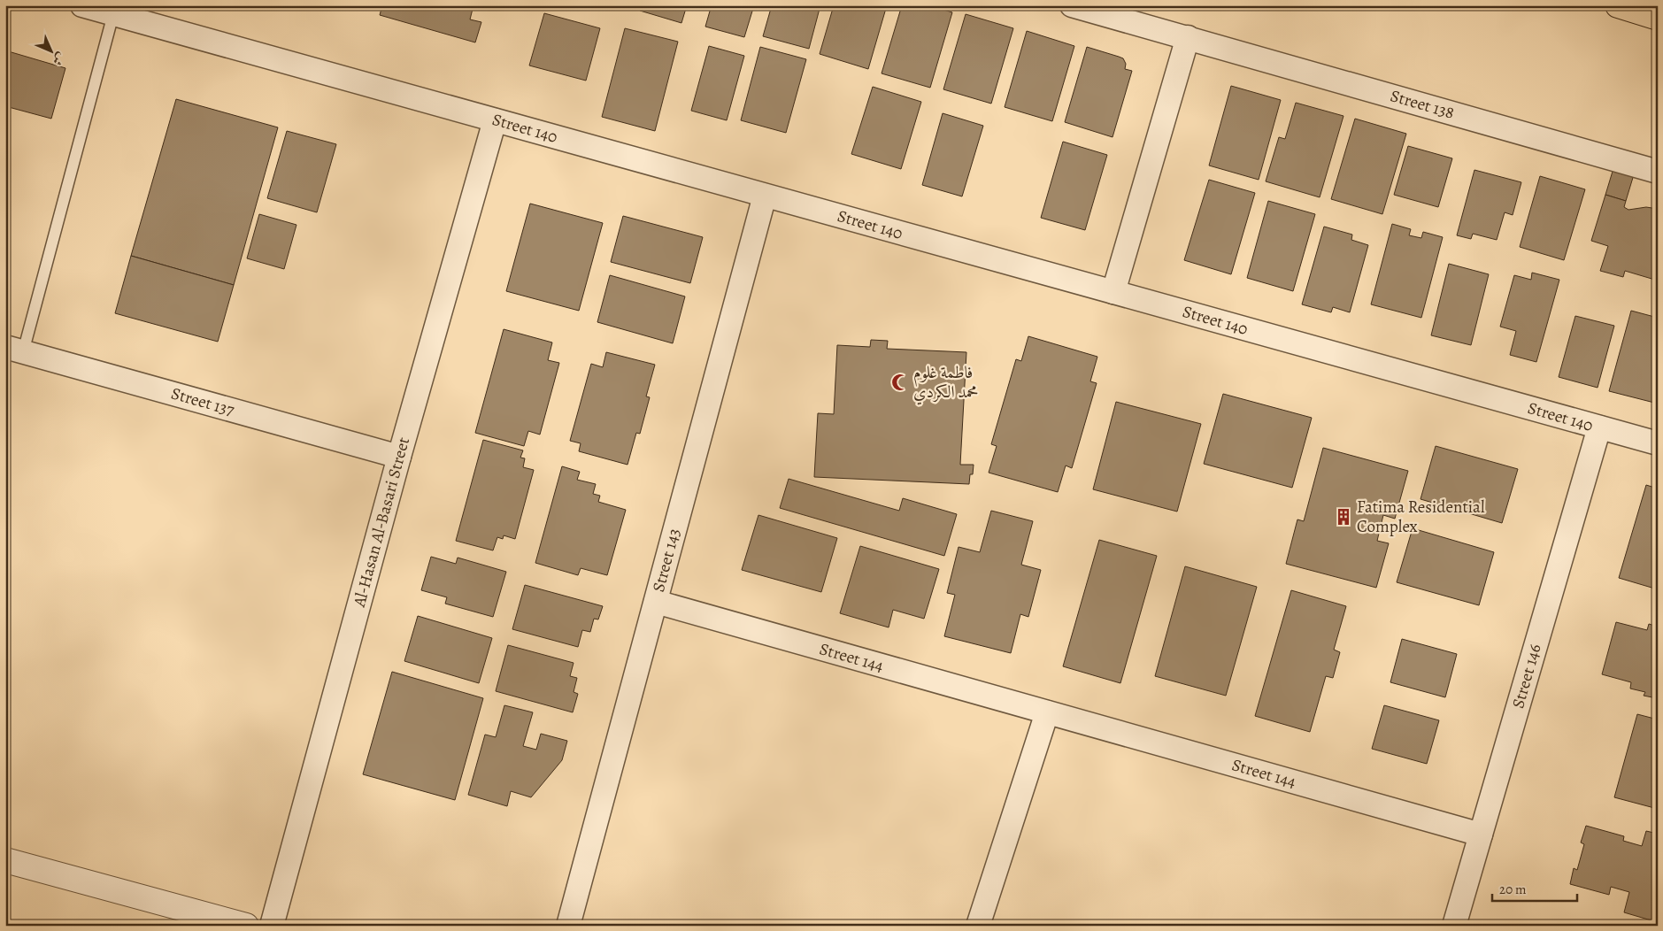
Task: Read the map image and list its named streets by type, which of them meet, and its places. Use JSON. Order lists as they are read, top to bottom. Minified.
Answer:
{"streets":{"street":["Street 138","Street 140","Street 137","Al-Hasan Al-Basari Street","Street 143","Street 144","Street 146"]},"crossings":[["Street 140","Al-Hasan Al-Basari Street"],["Street 140","Street 143"],["Street 140","Street 146"],["Street 137","Al-Hasan Al-Basari Street"],["Street 143","Street 144"],["Street 144","Street 146"]],"places":{"mosque":["فاطمة غلوم محمد الكردي"],"building":["Fatima Residential Complex"]},"scale_bar":"20 m","north":"bottom right"}
